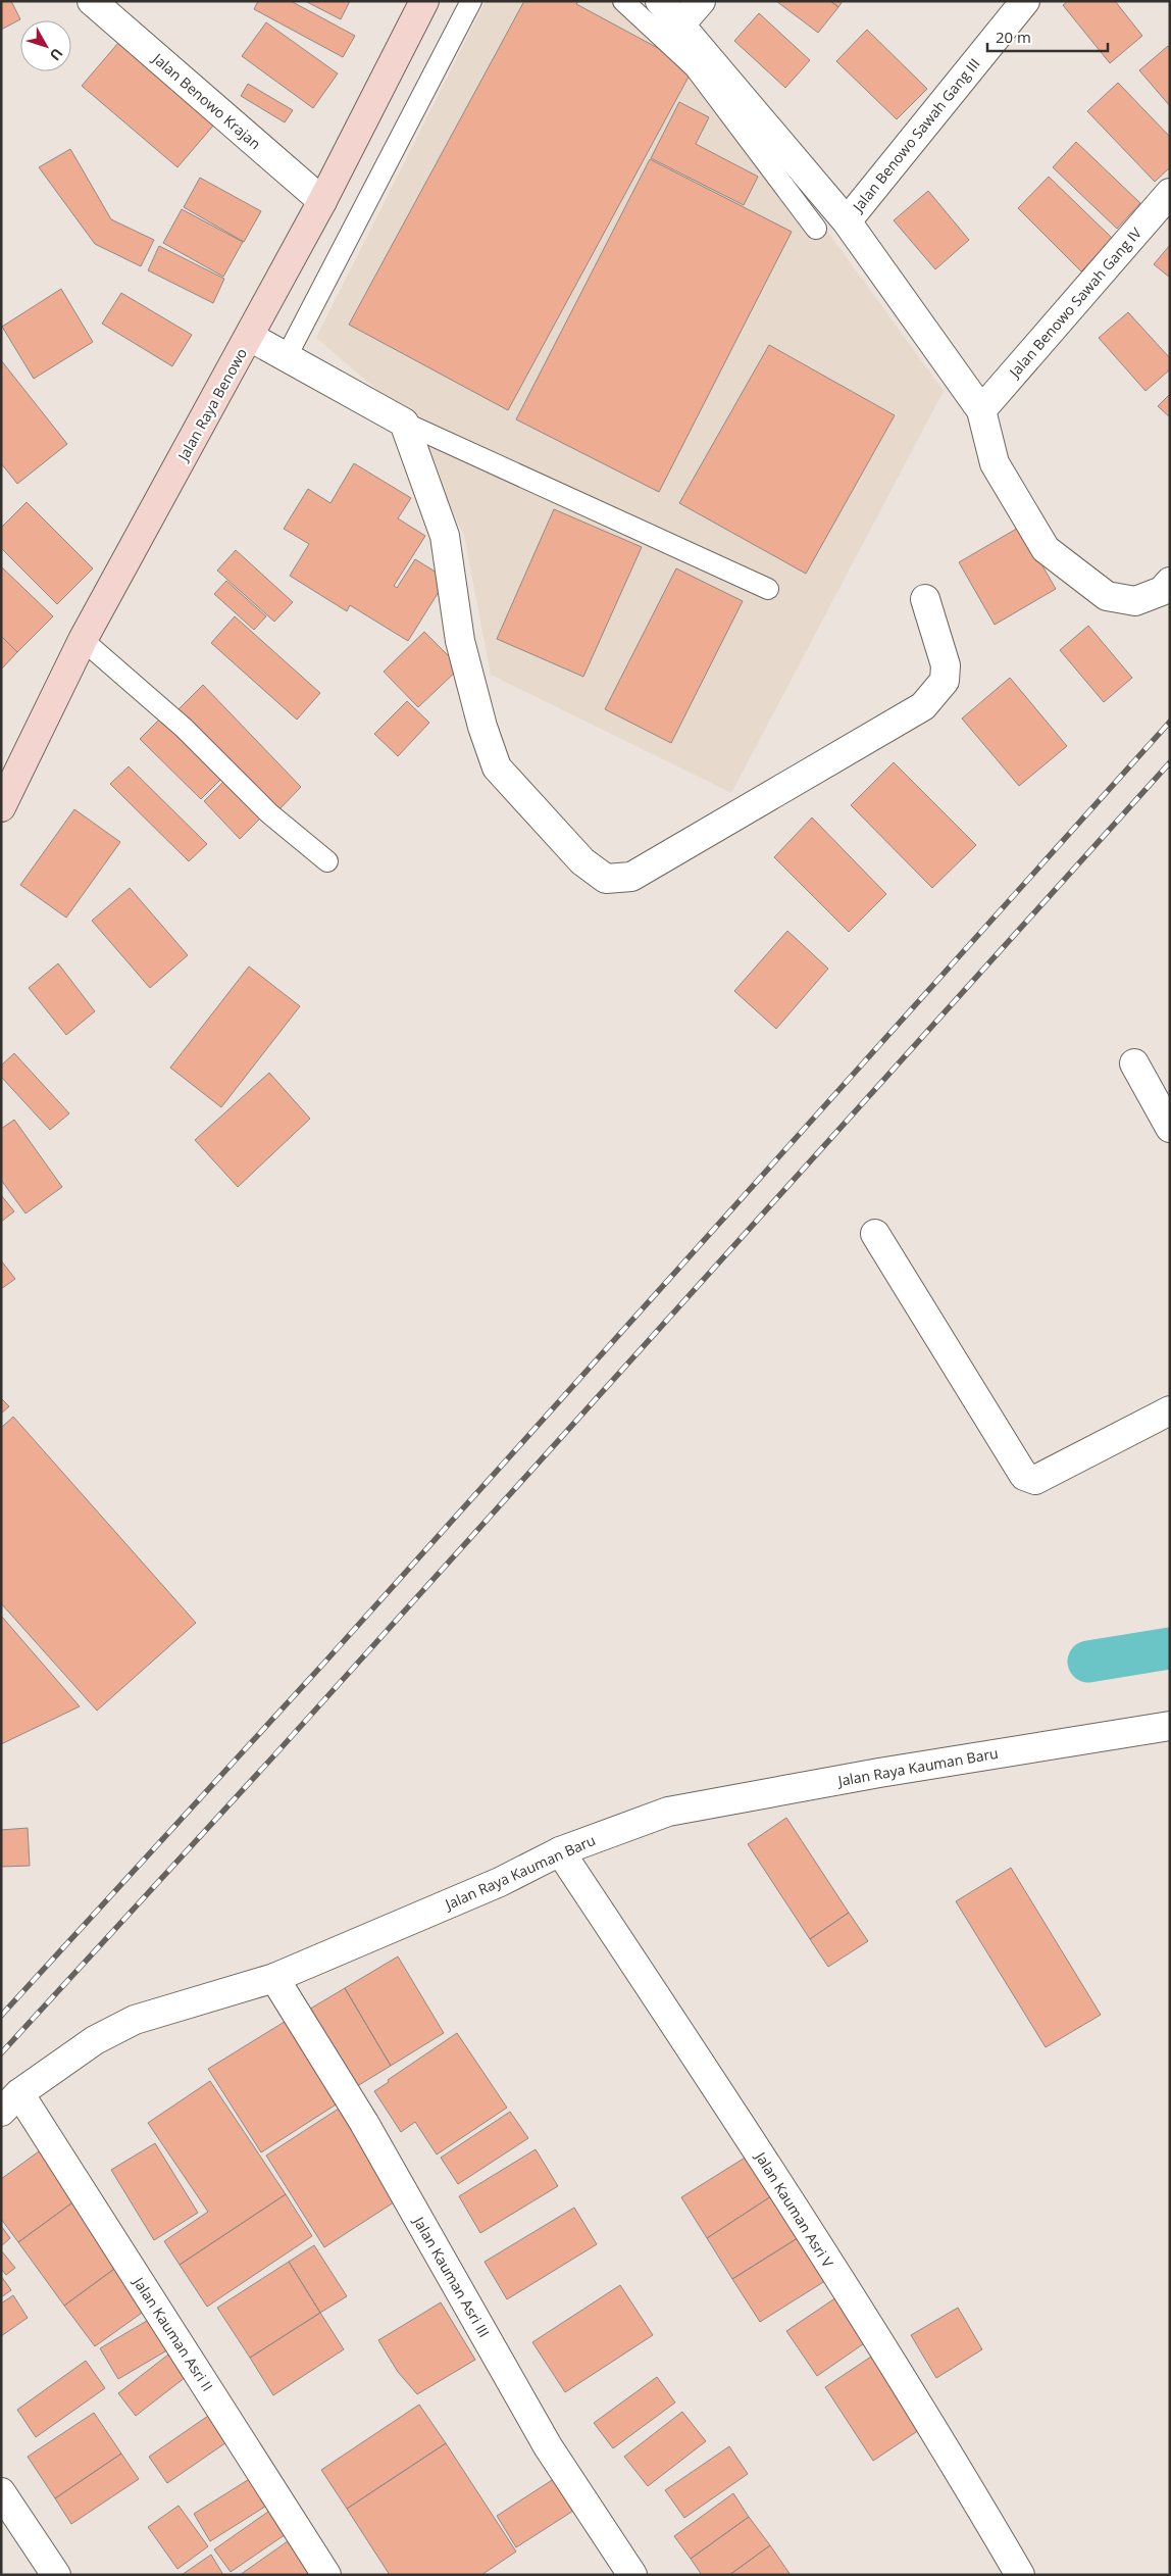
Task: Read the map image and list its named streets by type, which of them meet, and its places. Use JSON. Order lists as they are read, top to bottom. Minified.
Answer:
{"streets":{"main road":["Jalan Raya Benowo"],"street":["Jalan Benowo Krajan","Jalan Benowo Sawah Gang III","Jalan Benowo Sawah Gang IV","Jalan Raya Kauman Baru","Jalan Kauman Asri V","Jalan Kauman Asri III","Jalan Kauman Asri II"]},"crossings":[["Jalan Benowo Krajan","Jalan Raya Benowo"],["Jalan Raya Kauman Baru","Jalan Kauman Asri V"],["Jalan Raya Kauman Baru","Jalan Kauman Asri III"],["Jalan Raya Kauman Baru","Jalan Kauman Asri II"]],"scale_bar":"20 m","north":"bottom right"}
